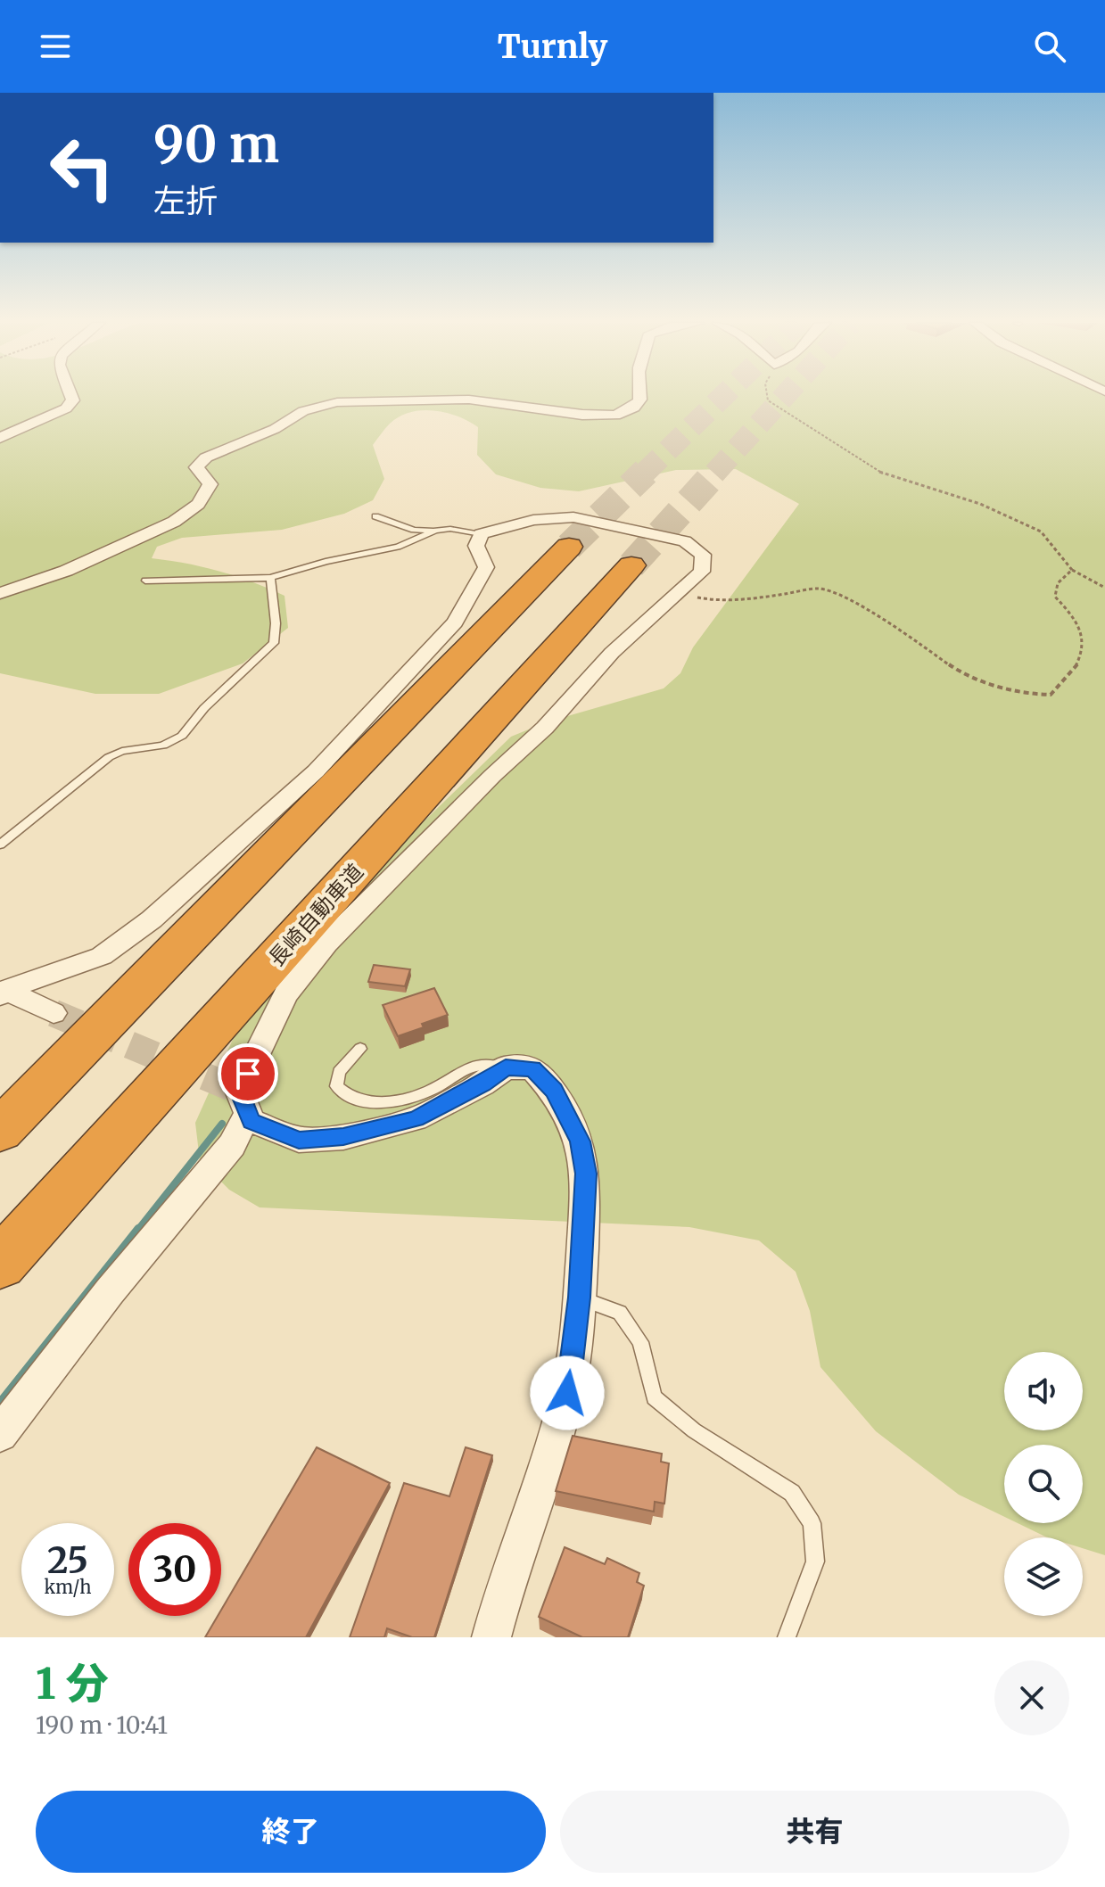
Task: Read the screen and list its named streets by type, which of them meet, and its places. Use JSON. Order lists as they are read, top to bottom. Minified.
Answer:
{"streets":{"highway":["長崎自動車道"]},"page":{"header":"Turnly","turn":["90 m","左折"],"speed":"25 km/h","limit":"30","heading":["1 分","190 m · 10:41"],"buttons":["終了","共有"]}}
